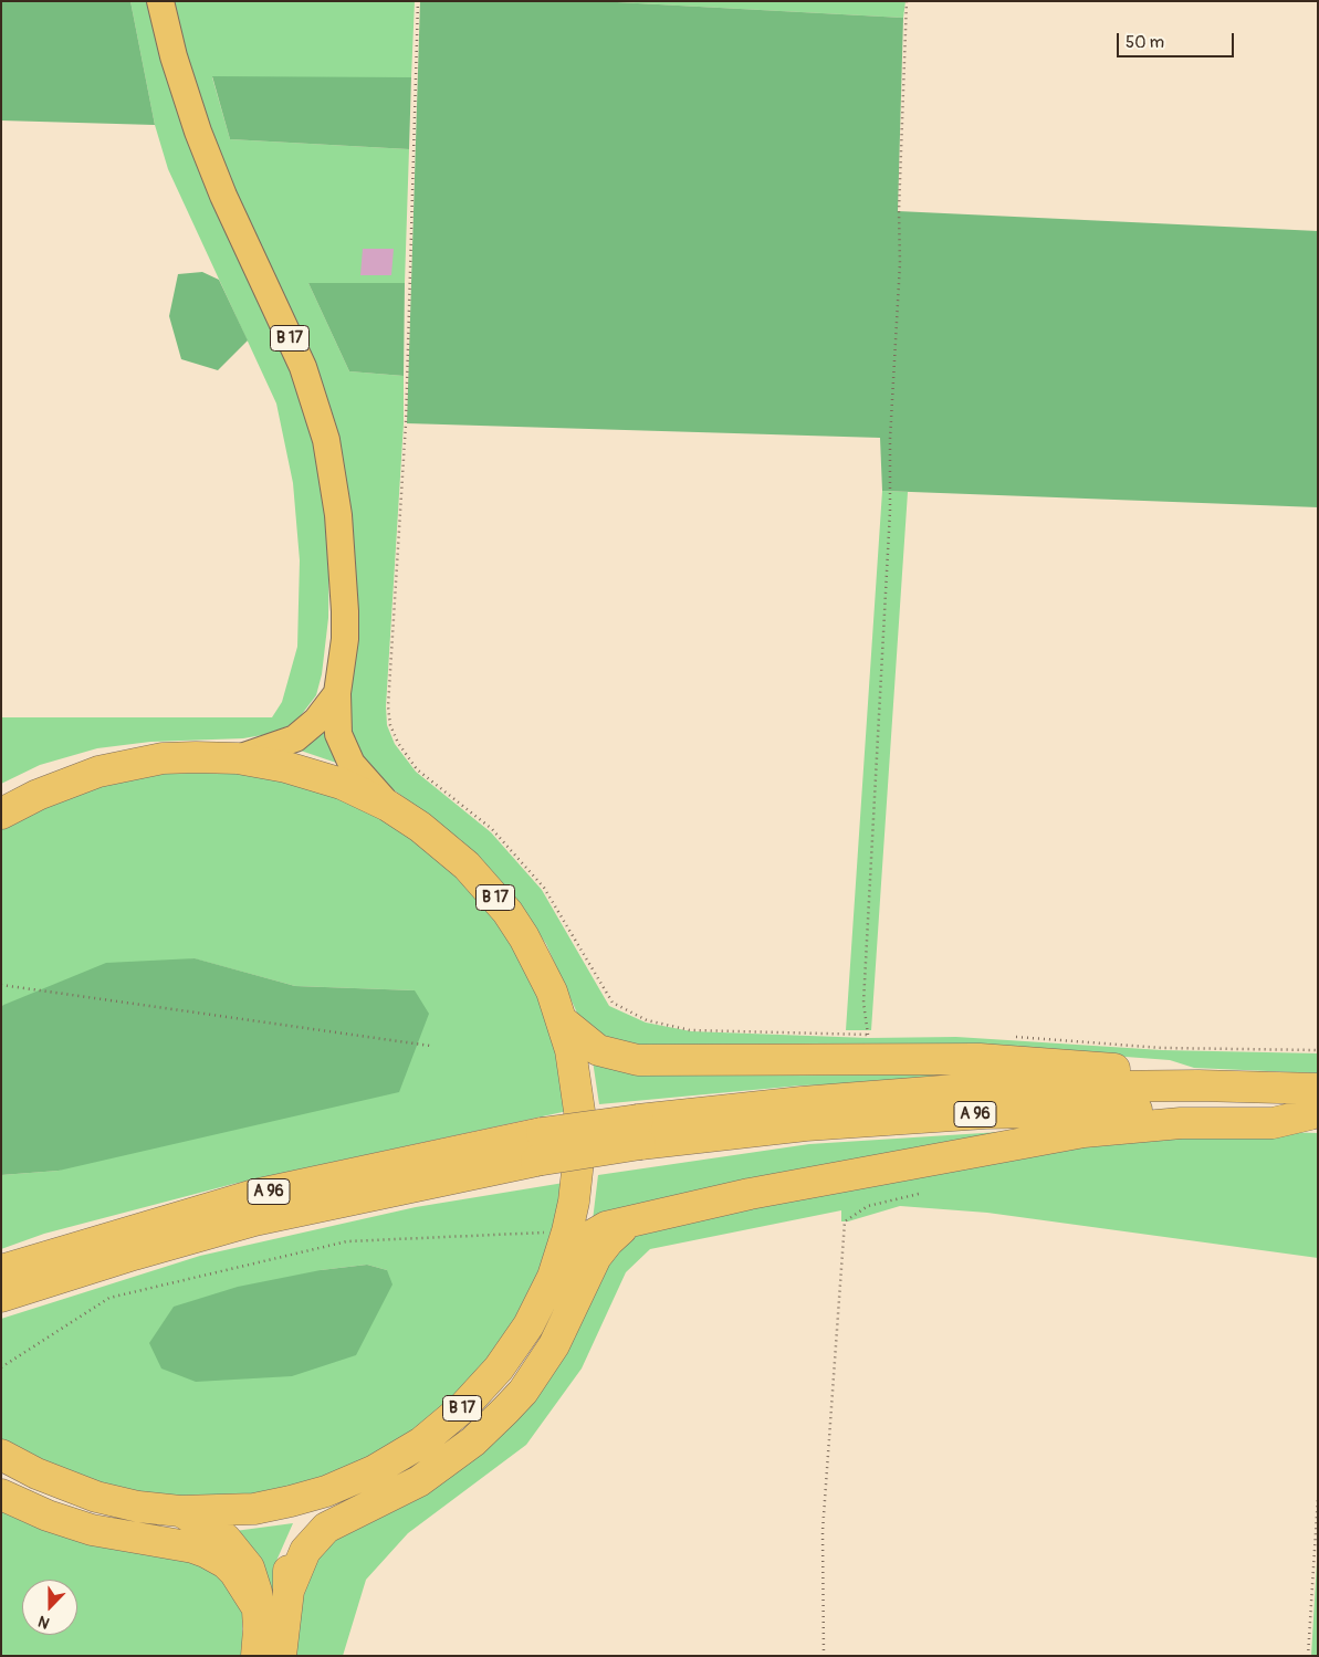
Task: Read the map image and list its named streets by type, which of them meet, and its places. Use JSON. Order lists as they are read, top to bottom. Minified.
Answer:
{"streets":{"highway":["B 17","A 96"]},"scale_bar":"50 m","north":"bottom"}
